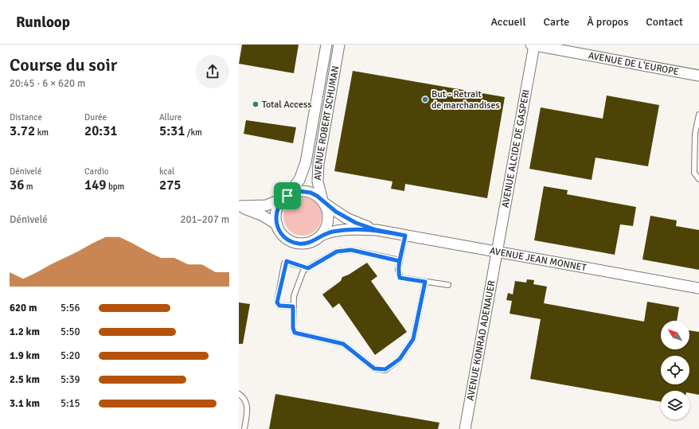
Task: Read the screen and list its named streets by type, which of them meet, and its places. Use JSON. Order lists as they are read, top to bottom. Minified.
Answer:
{"streets":{"street":["AVENUE DE L'EUROPE","AVENUE ROBERT SCHUMAN","AVENUE ALCIDE DE GASPERI","AVENUE JEAN MONNET","AVENUE KONRAD ADENAUER"]},"crossings":[["AVENUE DE L'EUROPE","AVENUE ALCIDE DE GASPERI"],["AVENUE ROBERT SCHUMAN","AVENUE JEAN MONNET"],["AVENUE ALCIDE DE GASPERI","AVENUE JEAN MONNET"],["AVENUE ALCIDE DE GASPERI","AVENUE KONRAD ADENAUER"],["AVENUE JEAN MONNET","AVENUE KONRAD ADENAUER"]],"places":["But - Retrait de marchandises","Total Access"],"north":"top left","page":{"header":"Runloop","nav":["Accueil","Carte","À propos","Contact"],"heading":["Course du soir","20:45 · 6 × 620 m"],"stats":[["Distance","3.72 km"],["Durée","20:31"],["Allure","5:31 /km"],["Dénivelé","36 m"],["Cardio","149 bpm"],["kcal","275"]],"chart":["Dénivelé","201–207 m"],"list":[{"name":"620 m","note":"5:56"},{"name":"1.2 km","note":"5:50"},{"name":"1.9 km","note":"5:20"},{"name":"2.5 km","note":"5:39"},{"name":"3.1 km","note":"5:15"}]}}
